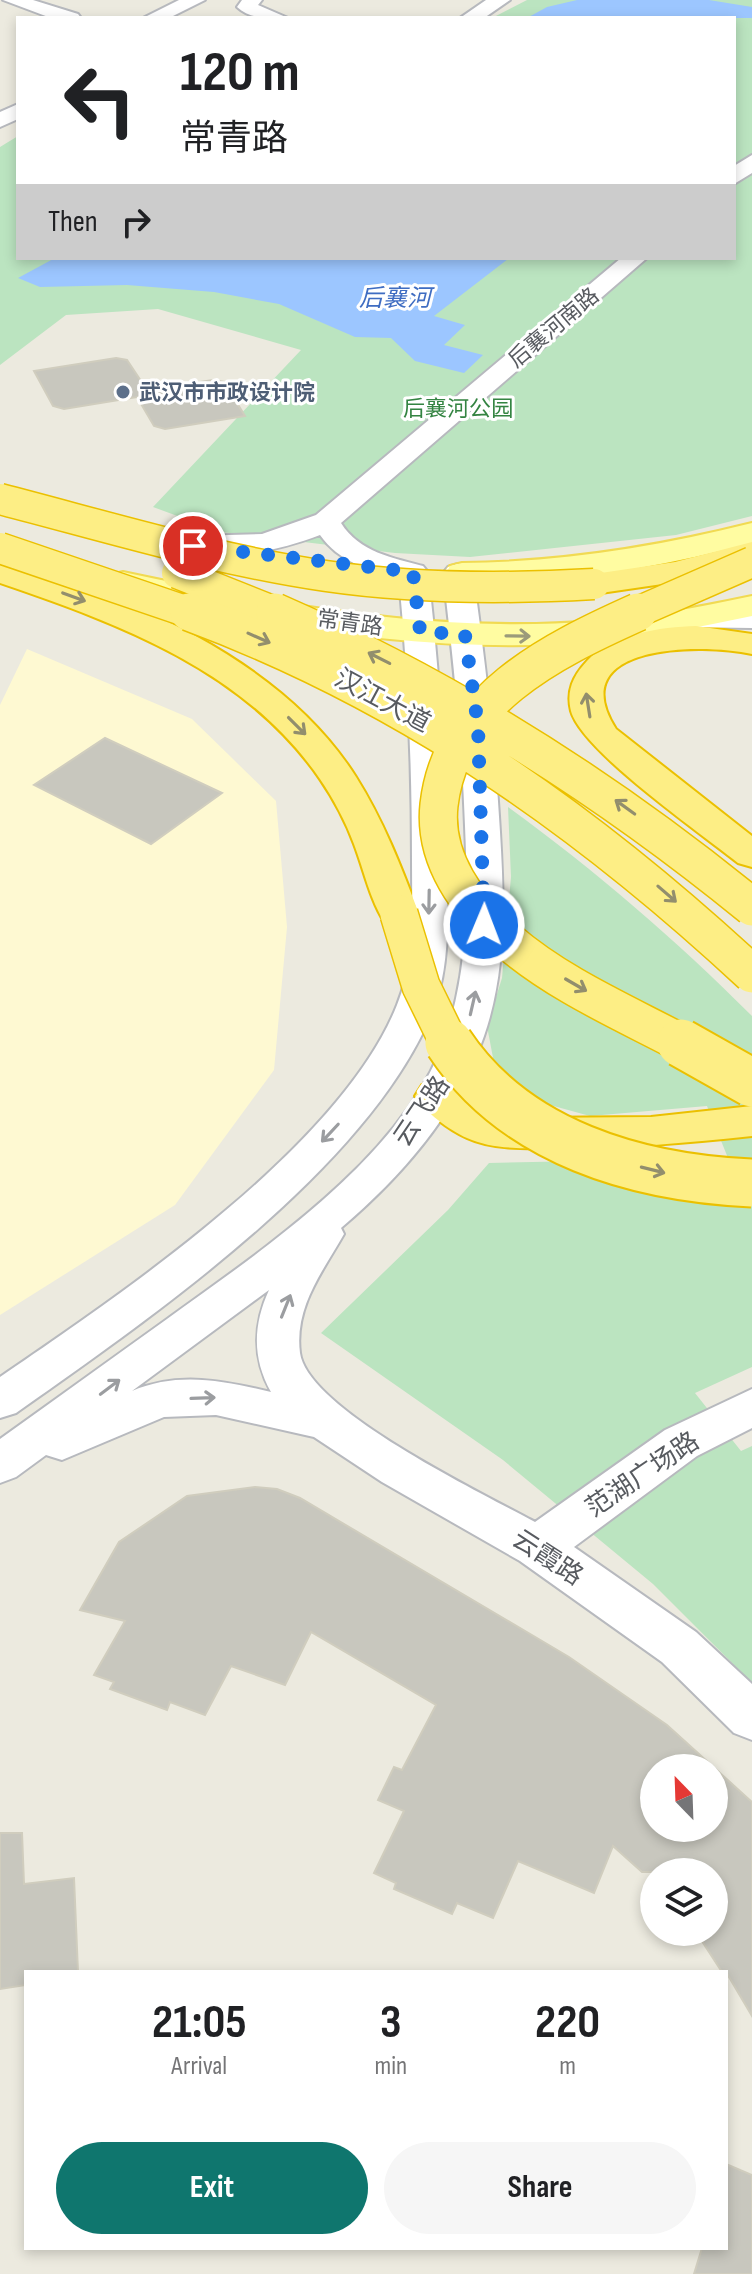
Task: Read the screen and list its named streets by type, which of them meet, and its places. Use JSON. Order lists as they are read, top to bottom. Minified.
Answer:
{"streets":{"highway":["汉江大道"],"main road":["常青路"],"street":["后襄河南路","云飞路","范湖广场路","云霞路"]},"crossings":[["常青路","汉江大道"],["常青路","云飞路"],["范湖广场路","云霞路"]],"water":["后襄河"],"parks":["后襄河公园"],"places":["武汉市市政设计院"],"north":"top left","page":{"turn":["120 m","常青路"],"then":"Then","eta":["21:05","Arrival","3","min","220","m"],"buttons":["Exit","Share"]}}
